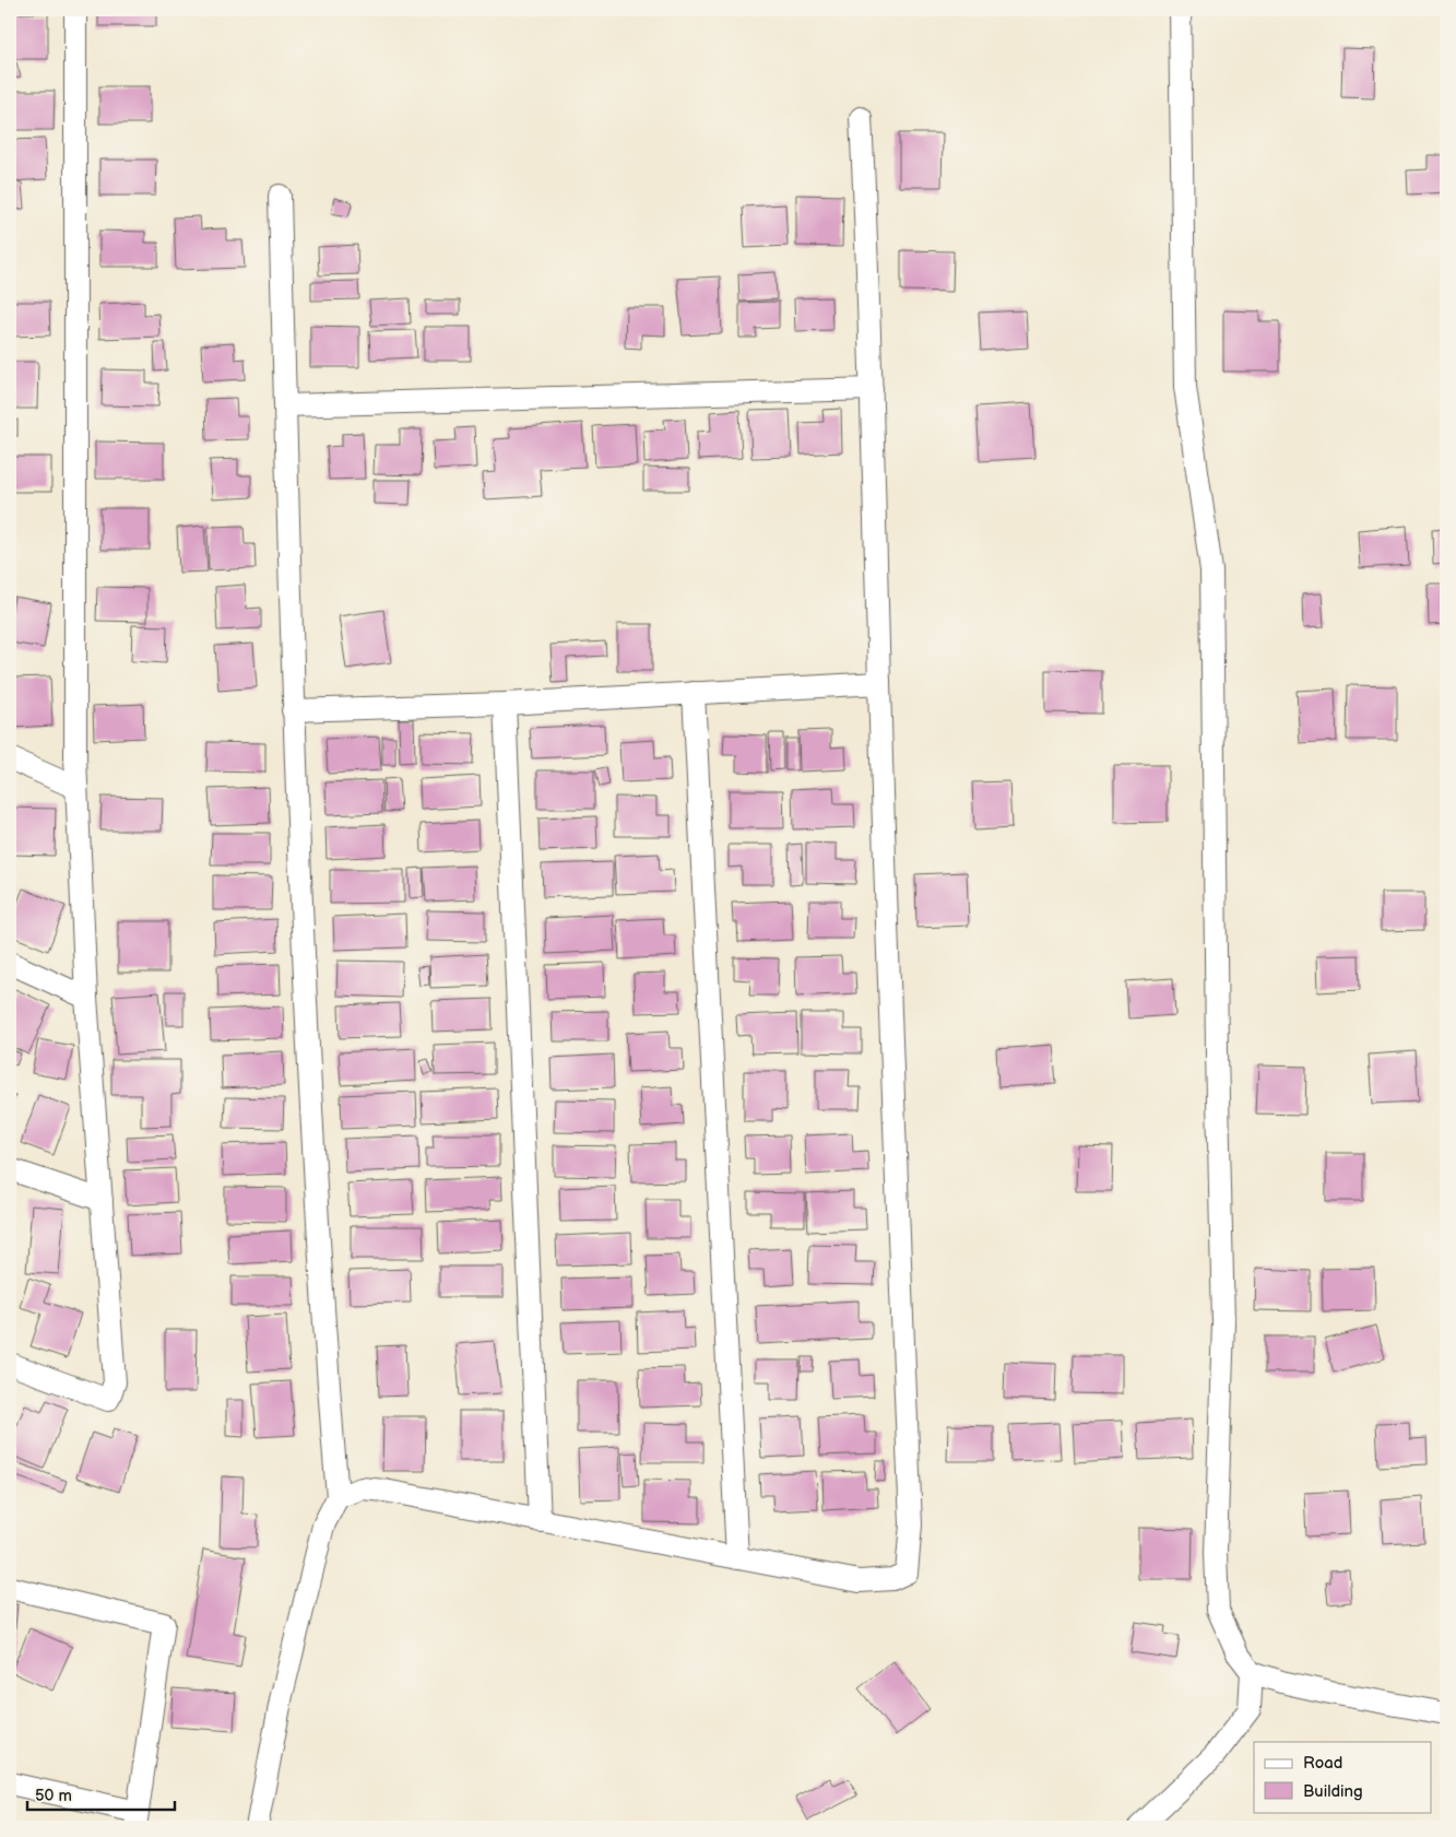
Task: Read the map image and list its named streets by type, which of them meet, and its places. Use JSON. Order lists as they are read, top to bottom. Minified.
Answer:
{"legend":["Road","Building"],"scale_bar":"50 m"}
